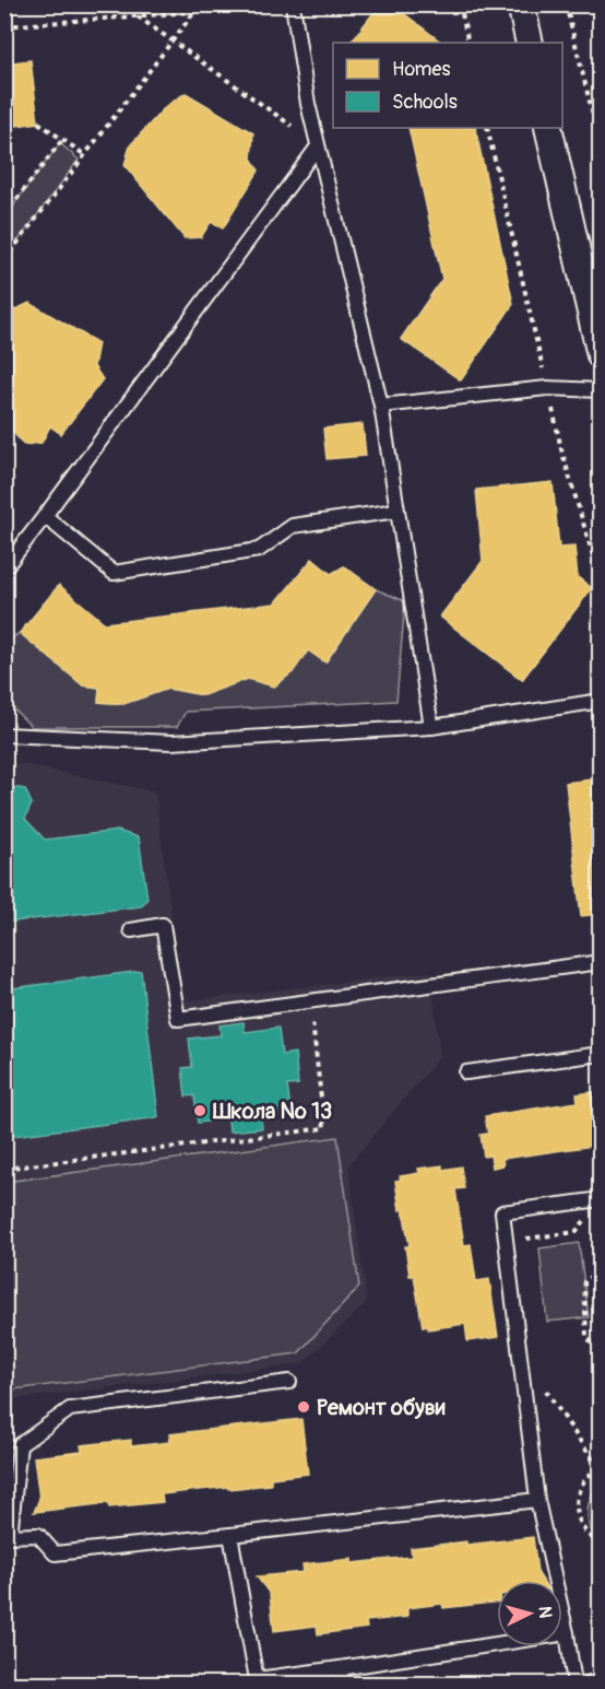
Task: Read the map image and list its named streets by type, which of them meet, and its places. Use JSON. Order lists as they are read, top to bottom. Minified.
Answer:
{"places":["Школа № 13","Ремонт обуви"],"legend":["Homes","Schools"],"north":"right"}
